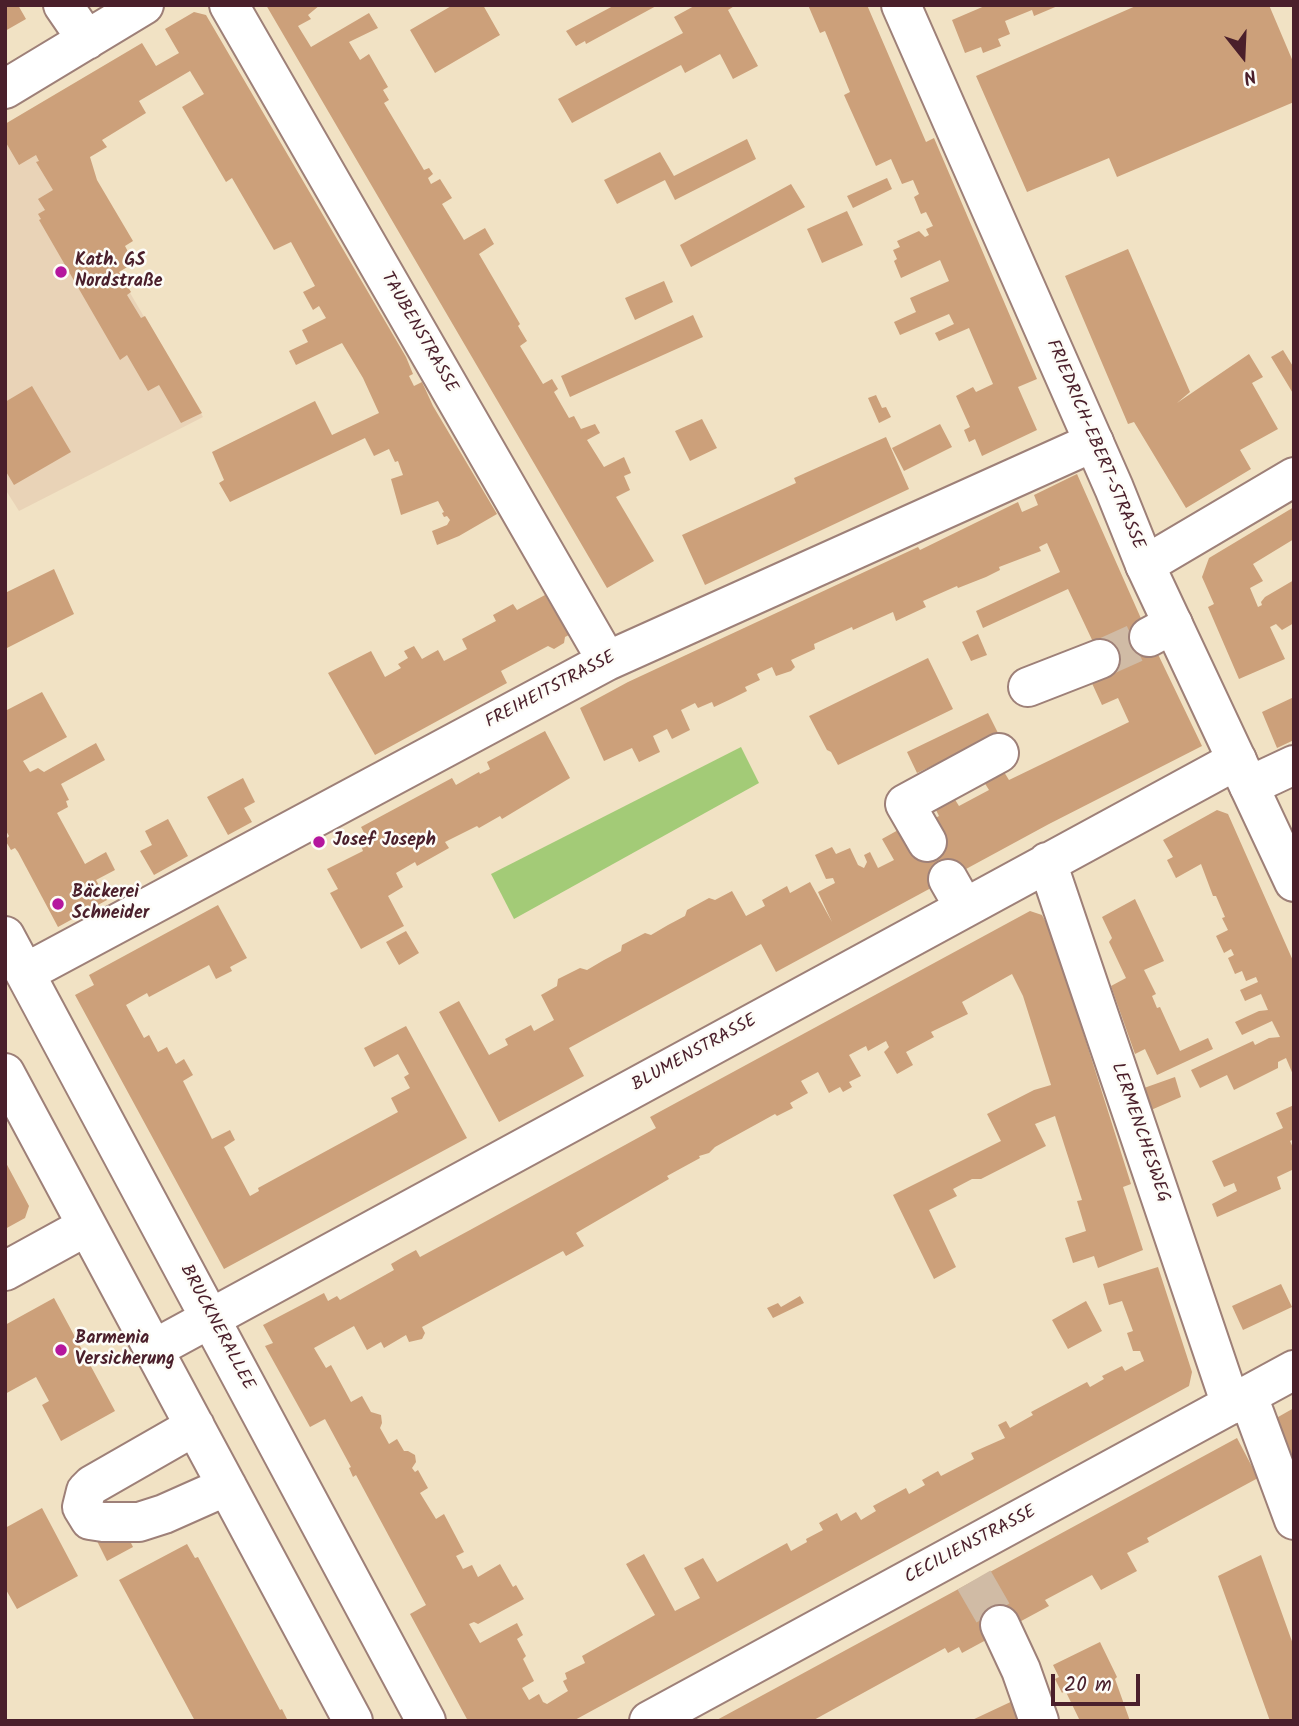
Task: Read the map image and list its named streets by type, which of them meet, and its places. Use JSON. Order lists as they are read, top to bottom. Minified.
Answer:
{"streets":{"street":["TAUBENSTRASSE","FRIEDRICH-EBERT-STRASSE","FREIHEITSTRASSE","BLUMENSTRASSE","LERMENCHESWEG","BRUCKNERALLEE","CECILIENSTRASSE"]},"crossings":[["TAUBENSTRASSE","FREIHEITSTRASSE"],["FRIEDRICH-EBERT-STRASSE","FREIHEITSTRASSE"],["FRIEDRICH-EBERT-STRASSE","BLUMENSTRASSE"],["FREIHEITSTRASSE","BRUCKNERALLEE"],["BLUMENSTRASSE","LERMENCHESWEG"],["BLUMENSTRASSE","BRUCKNERALLEE"],["LERMENCHESWEG","CECILIENSTRASSE"]],"places":["Kath. GS Nordstraße","Josef Joseph","Bäckerei Schneider","Barmenia Versicherung"],"scale_bar":"20 m","north":"bottom"}
